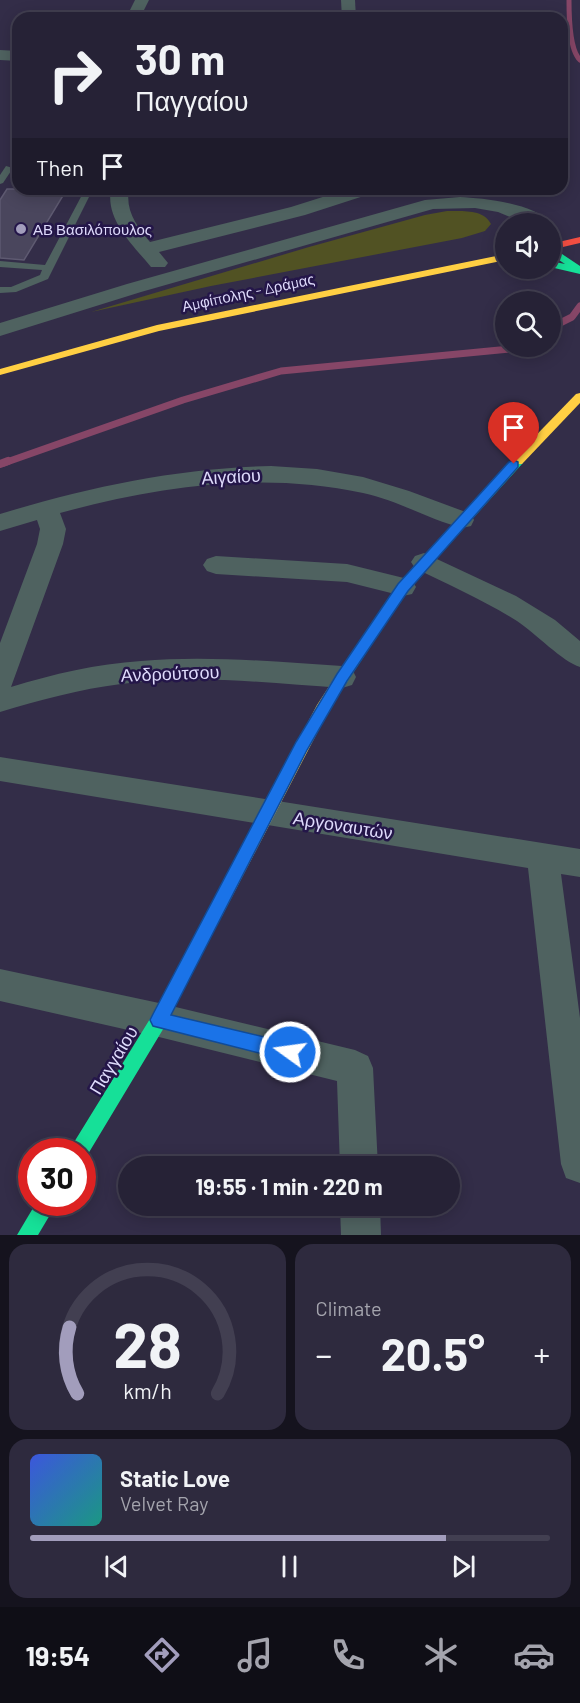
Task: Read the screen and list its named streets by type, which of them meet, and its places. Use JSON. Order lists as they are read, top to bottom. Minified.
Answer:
{"streets":{"main road":["Αμφίπολης - Δράμας","Παγγαίου"],"street":["Αιγαίου","Ανδρούτσου","Αργοναυτών"]},"crossings":[["Αιγαίου","Παγγαίου"],["Ανδρούτσου","Παγγαίου"],["Αργοναυτών","Παγγαίου"]],"places":["ΑΒ Βασιλόπουλος"],"page":{"turn":["30 m","Παγγαίου"],"then":"Then","limit":"30","trip":"19:55 · 1 min · 220 m","tile":"Climate","heat":["−","20.5°","+"],"song":["Static Love","Velvet Ray"],"tabs":"19:54","gauge":["28","km/h"]}}
